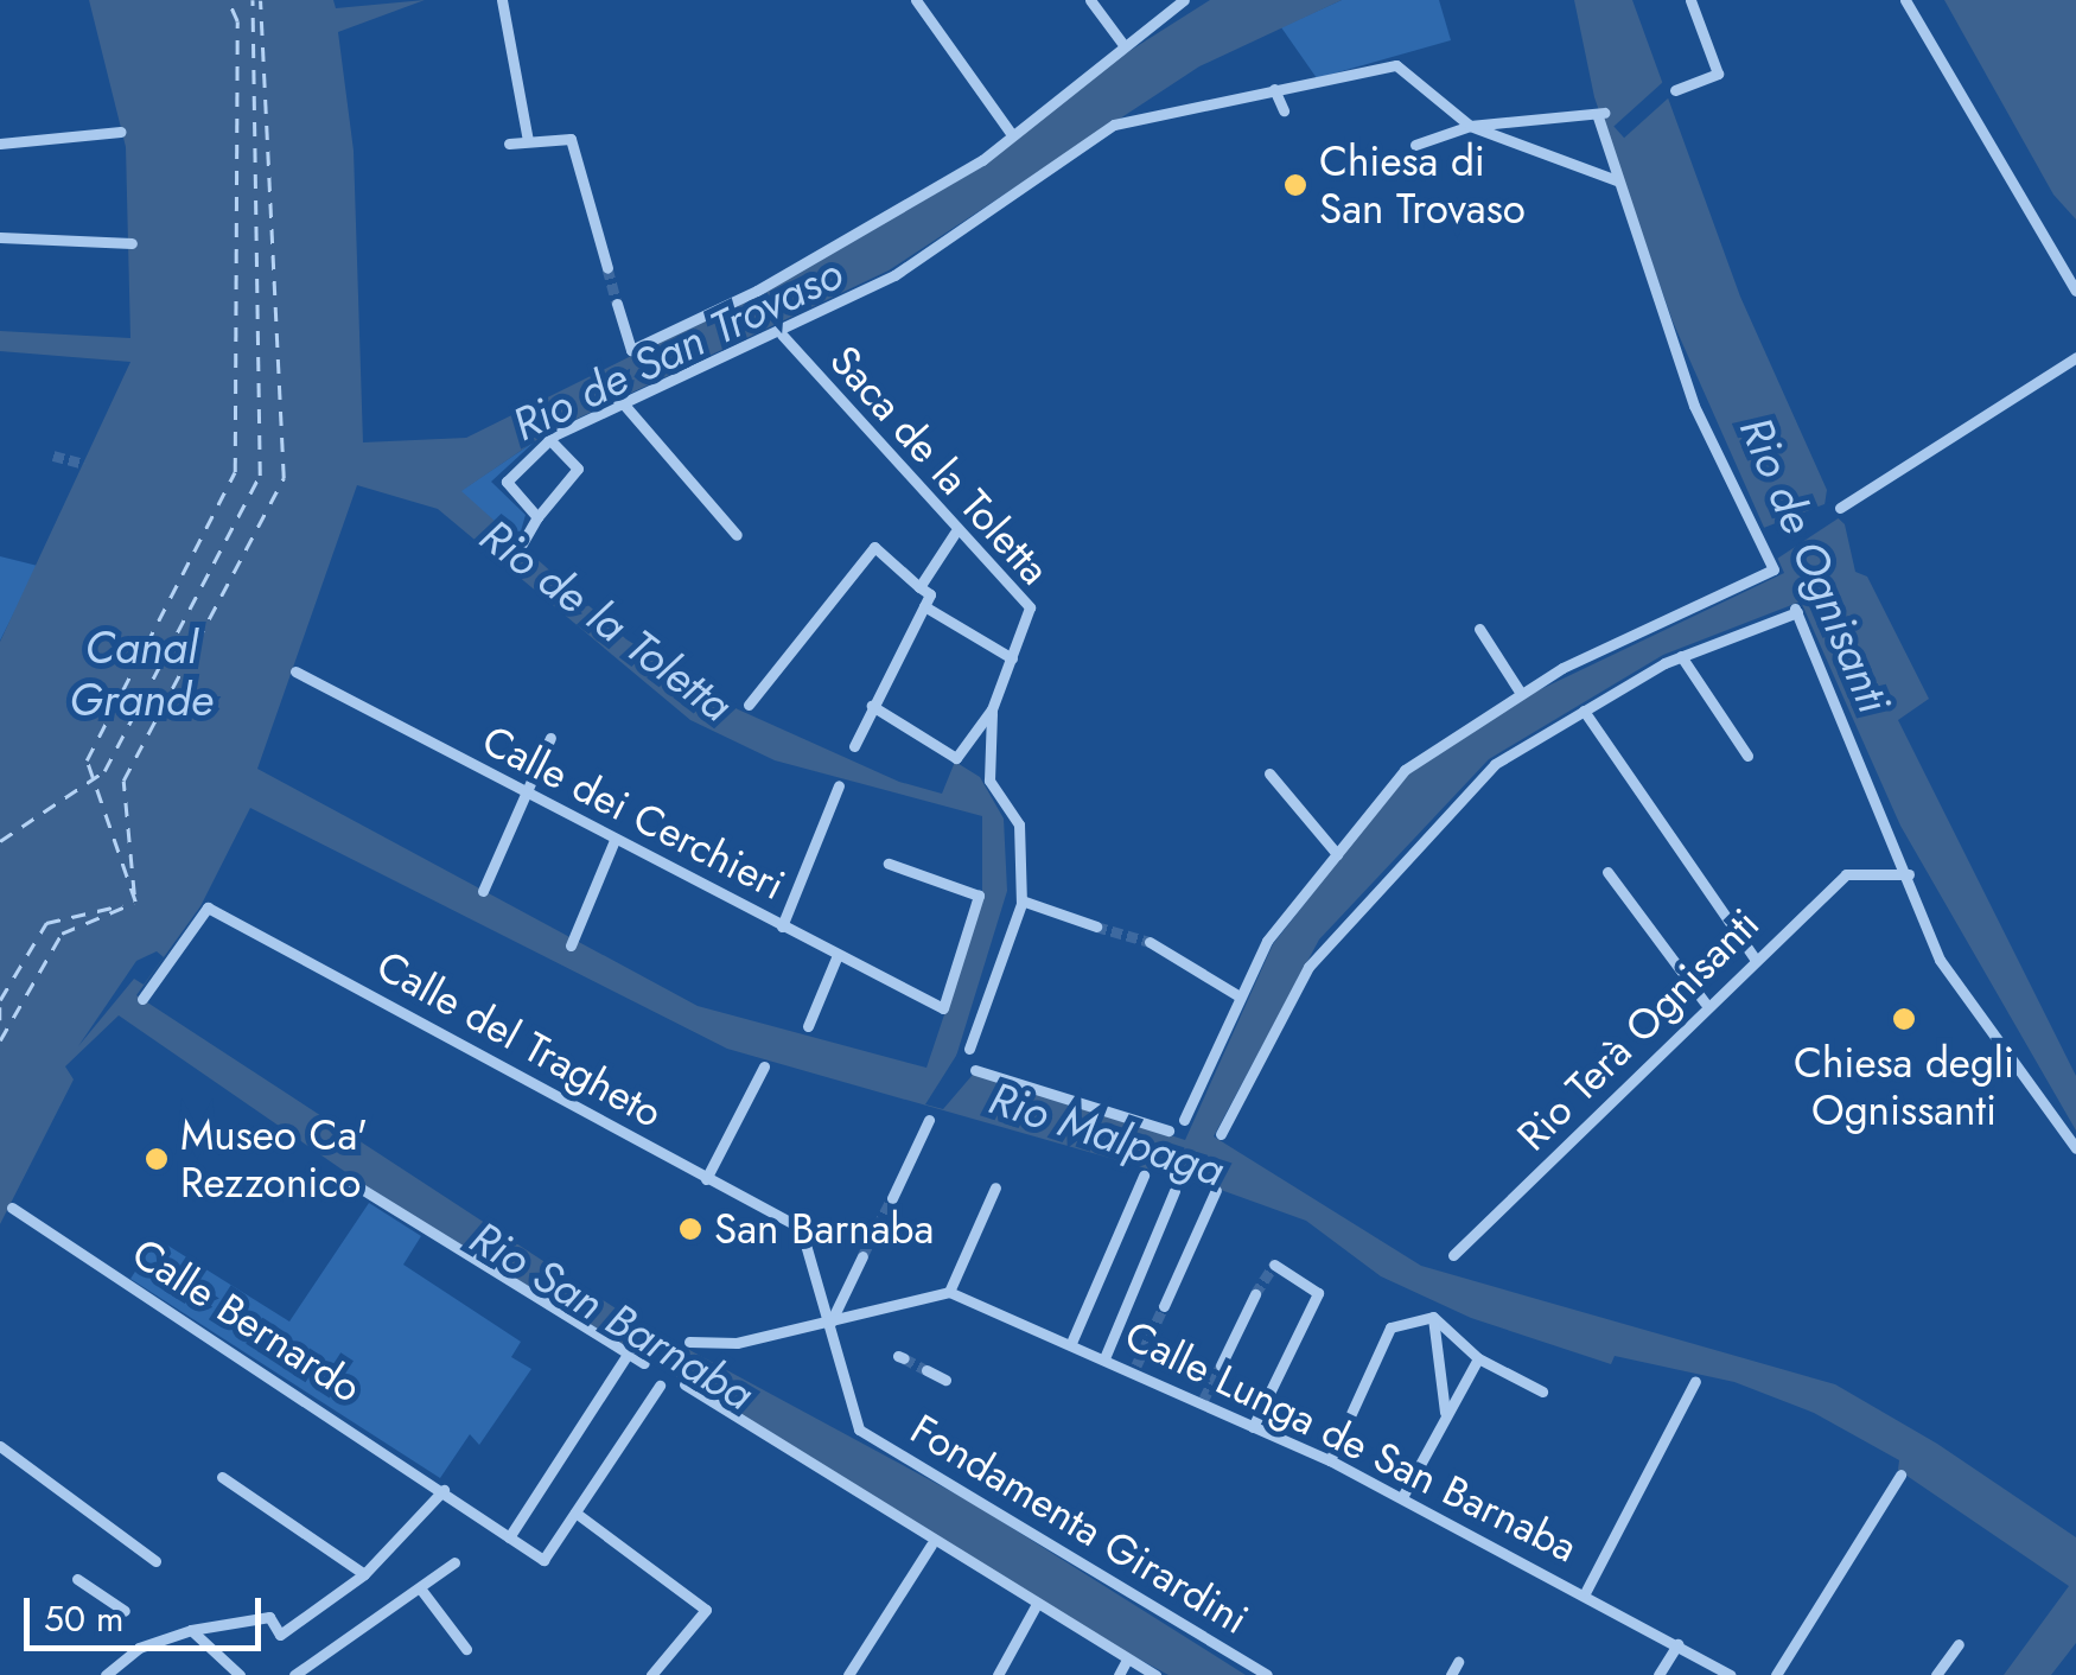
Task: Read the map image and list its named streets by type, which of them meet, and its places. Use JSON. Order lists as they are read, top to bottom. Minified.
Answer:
{"streets":{"street":["Saca de la Toletta","Calle dei Cerchieri","Rio Terà Ognisanti","Calle del Tragheto","Calle Bernardo","Calle Lunga de San Barnaba","Fondamenta Girardini"]},"crossings":[["Calle del Tragheto","Calle Lunga de San Barnaba"],["Calle del Tragheto","Fondamenta Girardini"],["Calle Lunga de San Barnaba","Fondamenta Girardini"]],"water":["Rio de San Trovaso","Rio de Ognisanti","Rio de la Toletta","Canal Grande","Rio Malpaga","Rio San Barnaba"],"places":["Chiesa di San Trovaso","Chiesa degli Ognissanti","Museo Ca' Rezzonico","San Barnaba"],"scale_bar":"50 m"}
